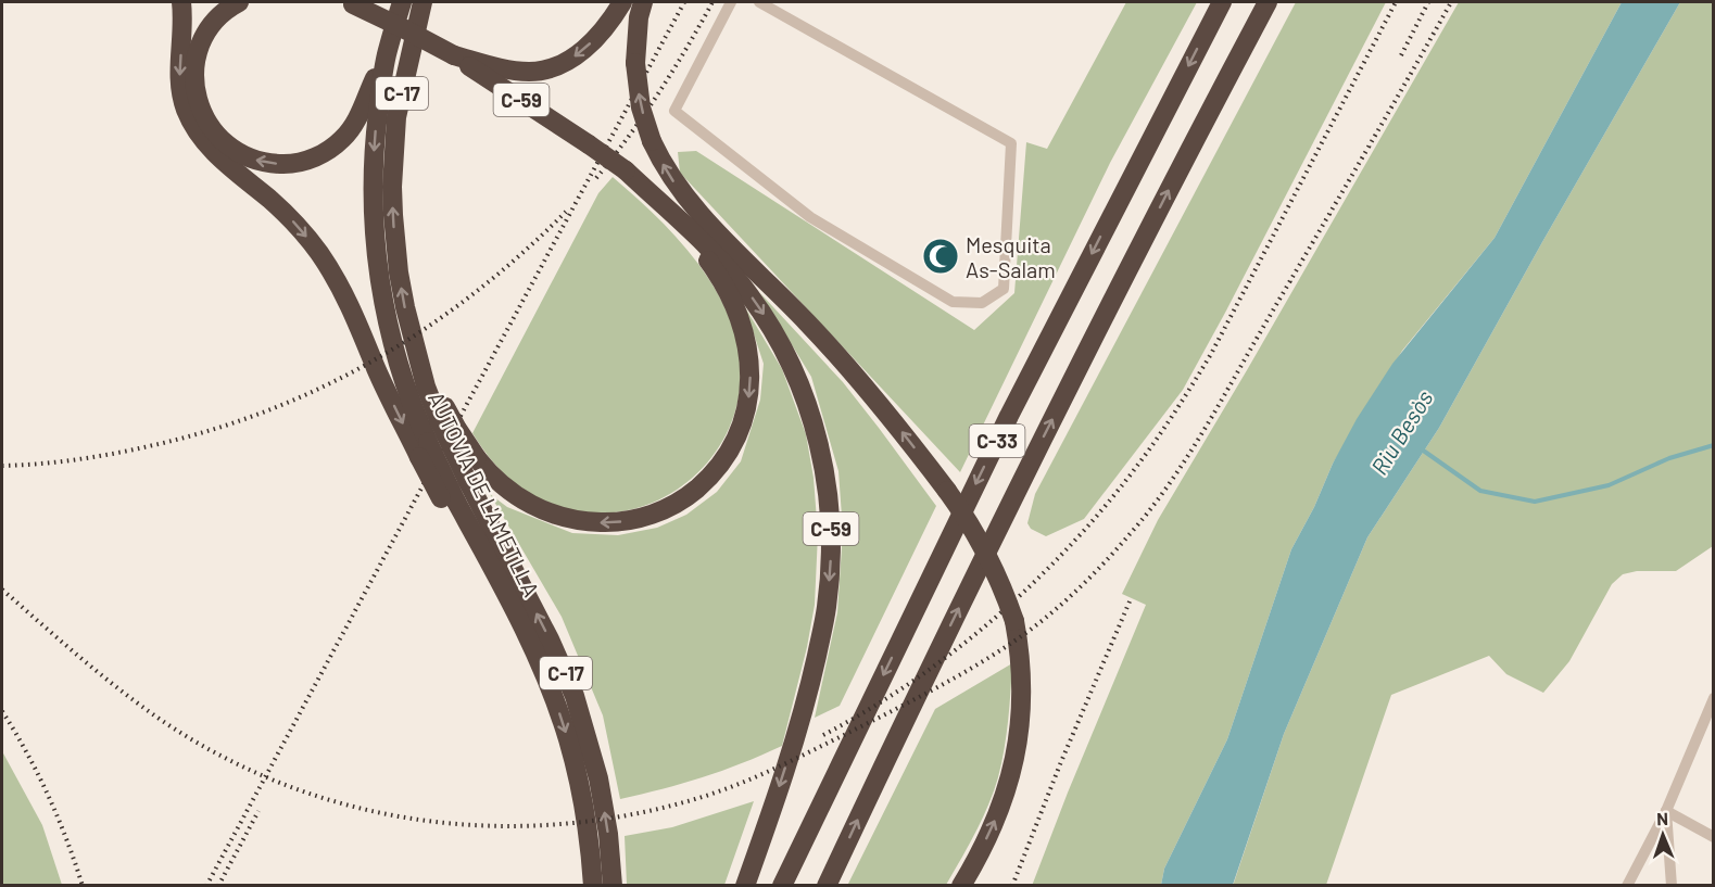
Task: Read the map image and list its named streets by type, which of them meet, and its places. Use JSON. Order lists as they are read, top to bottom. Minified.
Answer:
{"streets":{"highway":["C-17","C-59","C-33","AUTOVIA DE L'AMETLLA"]},"crossings":[["C-17","C-59"]],"water":["Riu Besòs"],"places":{"mosque":["Mesquita As-Salam"]},"north":"top"}
